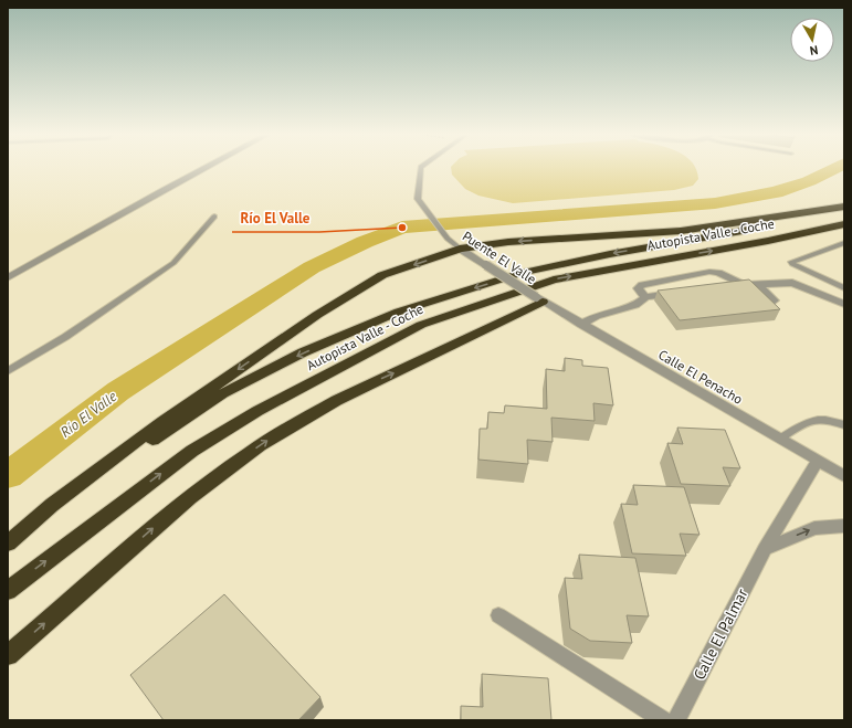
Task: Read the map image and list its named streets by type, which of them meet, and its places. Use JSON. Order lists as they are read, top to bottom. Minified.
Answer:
{"streets":{"highway":["Autopista Valle - Coche"],"street":["Puente El Valle","Calle El Penacho","Calle El Palmar"]},"crossings":[["Puente El Valle","Calle El Penacho"],["Calle El Penacho","Calle El Palmar"]],"water":["Río El Valle"],"places":["Río El Valle"],"north":"bottom"}
